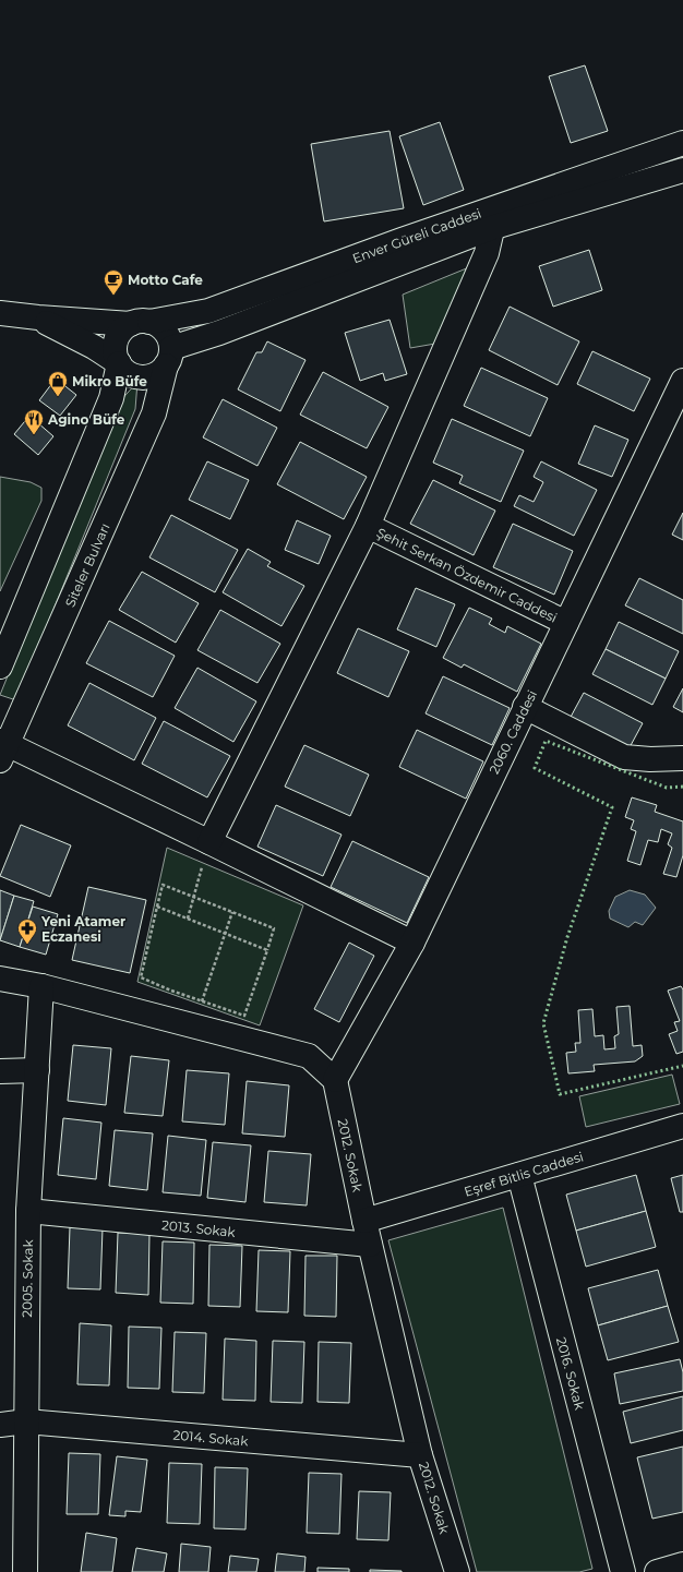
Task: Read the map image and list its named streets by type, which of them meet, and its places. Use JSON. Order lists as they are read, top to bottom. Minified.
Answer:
{"streets":{"street":["Enver Güreli Caddesi","Siteler Bulvarı","Şehit Serkan Özdemir Caddesi","2060. Caddesi","2012. Sokak","Eşref Bitlis Caddesi","2013. Sokak","2005. Sokak","2016. Sokak","2014. Sokak"]},"crossings":[["Enver Güreli Caddesi","Siteler Bulvarı"],["Şehit Serkan Özdemir Caddesi","2060. Caddesi"],["2060. Caddesi","2012. Sokak"],["2012. Sokak","Eşref Bitlis Caddesi"],["2012. Sokak","2013. Sokak"],["2012. Sokak","2014. Sokak"],["Eşref Bitlis Caddesi","2016. Sokak"],["2013. Sokak","2005. Sokak"],["2005. Sokak","2014. Sokak"]],"places":{"cafe":["Motto Cafe"],"shop":["Mikro Büfe"],"restaurant":["Agino Büfe"],"pharmacy":["Yeni Atamer Eczanesi"]}}
